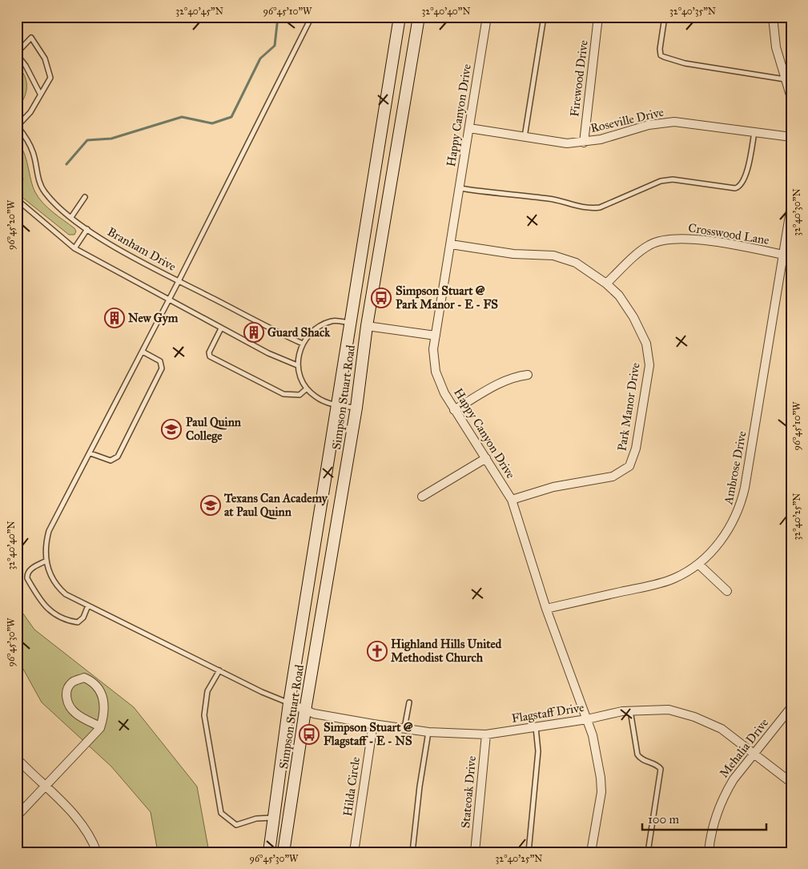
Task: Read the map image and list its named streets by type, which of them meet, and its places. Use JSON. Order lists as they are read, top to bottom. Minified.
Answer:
{"streets":{"main road":["Simpson Stuart Road"],"street":["Firewood Drive","Happy Canyon Drive","Roseville Drive","Crosswood Lane","Park Manor Drive","Ambrose Drive","Flagstaff Drive","Mehalia Drive","Hilda Circle","Stateoak Drive"],"lane":["Branham Drive"]},"crossings":[["Firewood Drive","Roseville Drive"],["Happy Canyon Drive","Roseville Drive"],["Happy Canyon Drive","Park Manor Drive"],["Happy Canyon Drive","Ambrose Drive"],["Happy Canyon Drive","Flagstaff Drive"],["Crosswood Lane","Park Manor Drive"],["Crosswood Lane","Ambrose Drive"],["Simpson Stuart Road","Flagstaff Drive"],["Flagstaff Drive","Mehalia Drive"],["Flagstaff Drive","Hilda Circle"],["Flagstaff Drive","Stateoak Drive"]],"places":{"bus stop":["Simpson Stuart @ Park Manor - E - FS","Simpson Stuart @ Flagstaff - E - NS"],"building":["New Gym","Guard Shack"],"school or university":["Paul Quinn College","Texans Can Academy at Paul Quinn"],"church":["Highland Hills United Methodist Church"]},"scale_bar":"100 m","coordinates":["32°40'45\"N","96°45'10\"W","32°40'40\"N","32°40'35\"N","32°40'30\"N","96°45'20\"W","32°40'25\"N","96°45'30\"W"]}
